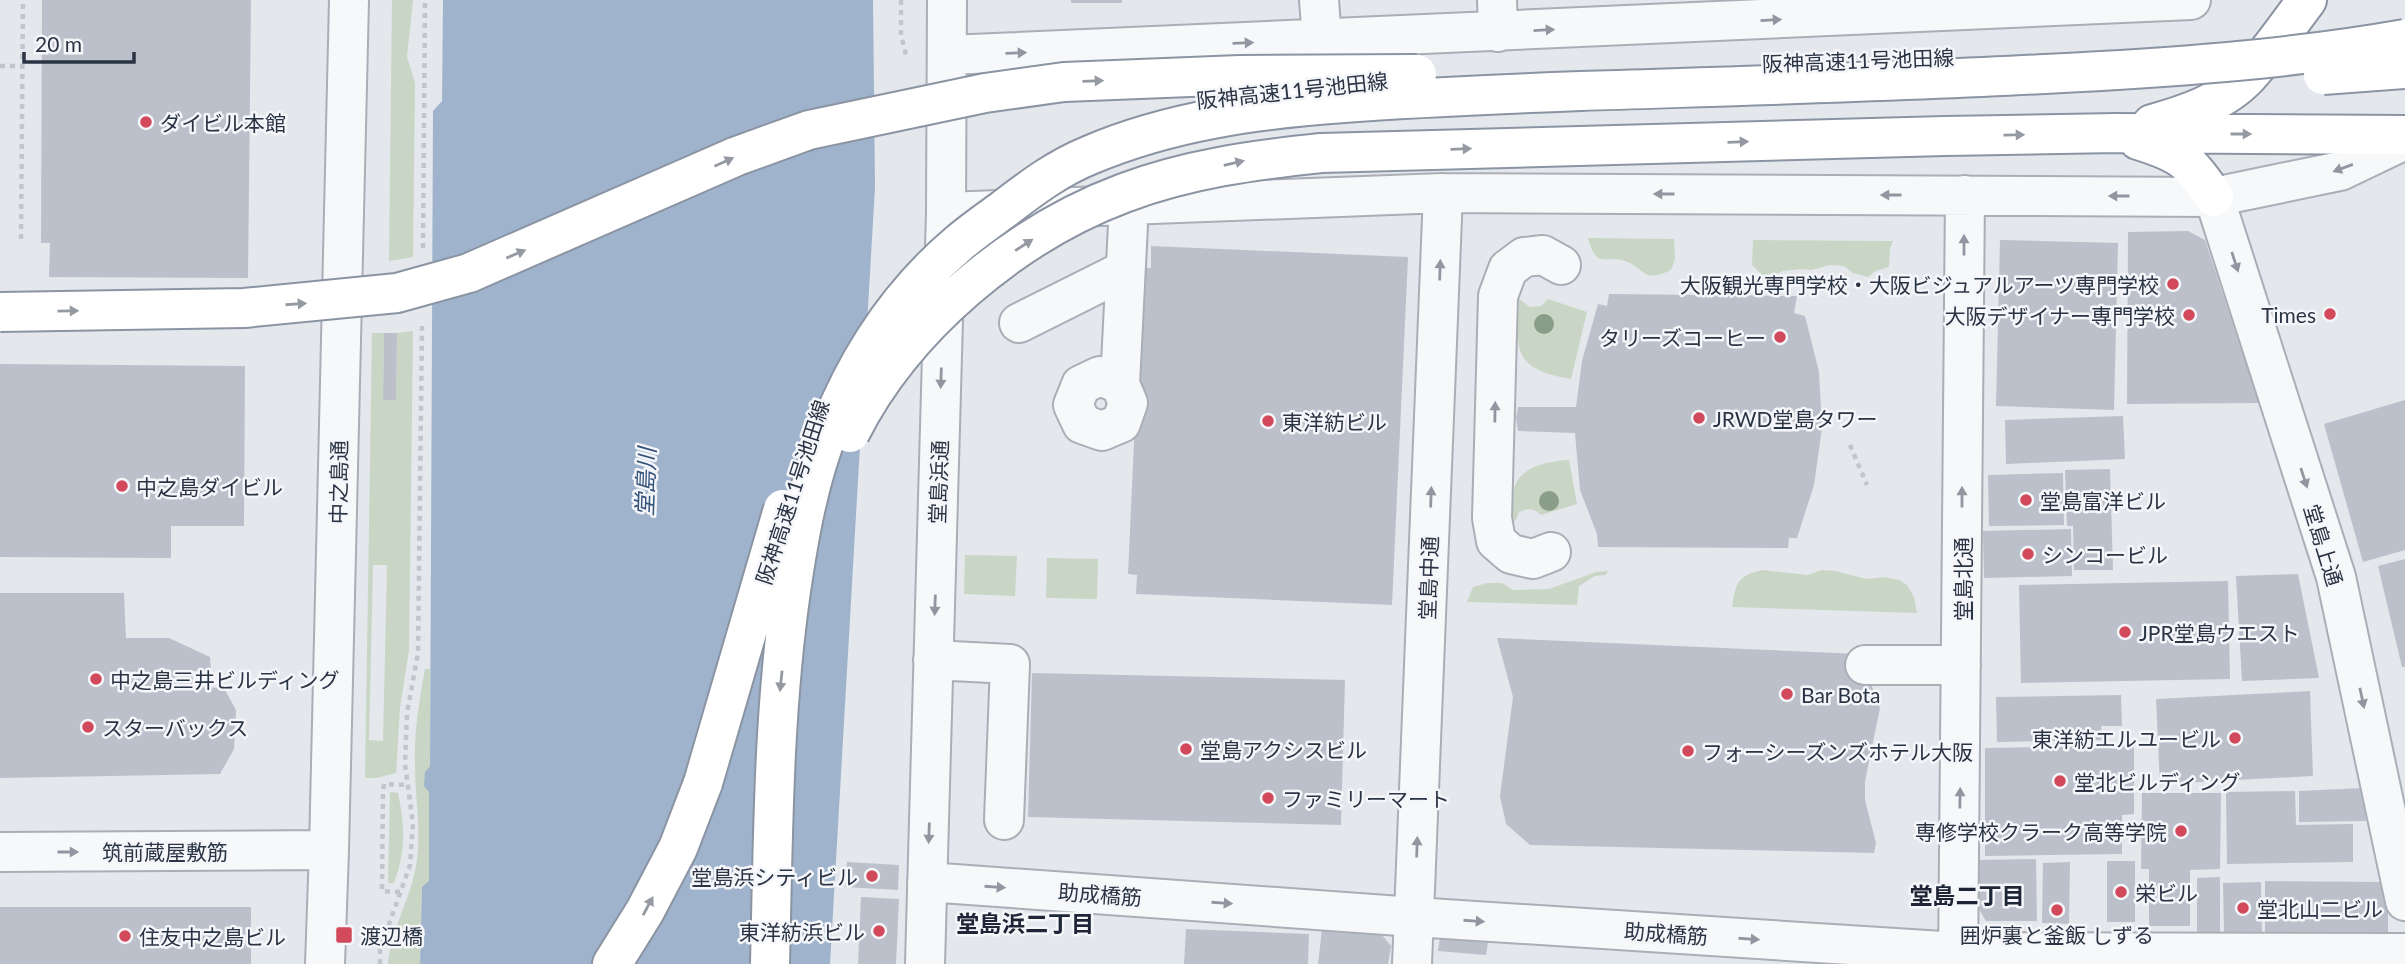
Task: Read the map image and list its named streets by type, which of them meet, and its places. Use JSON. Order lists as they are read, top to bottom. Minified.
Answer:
{"streets":{"highway":["阪神高速11号池田線"],"street":["中之島通","堂島浜通","堂島上通","堂島中通","堂島北通","筑前蔵屋敷筋","助成橋筋"]},"crossings":[["中之島通","筑前蔵屋敷筋"],["堂島浜通","助成橋筋"],["堂島中通","助成橋筋"],["堂島北通","助成橋筋"]],"one_way":["堂島浜通","堂島上通","堂島中通","堂島北通","筑前蔵屋敷筋","助成橋筋"],"districts":["堂島二丁目","堂島浜二丁目"],"water":["堂島川"],"places":{"other":["ダイビル本館","大阪観光専門学校・大阪ビジュアルアーツ専門学校","Times","大阪デザイナー専門学校","タリーズコーヒー","JRWD堂島タワー","東洋紡ビル","中之島ダイビル","堂島富洋ビル","シンコービル","JPR堂島ウエスト","中之島三井ビルディング","Bar Bota","スターバックス","東洋紡エルユービル","堂島アクシスビル","フォーシーズンズホテル大阪","堂北ビルディング","ファミリーマート","専修学校クラーク高等学院","堂島浜シティビル","栄ビル","堂北山二ビル","囲炉裏と釜飯 しずる","東洋紡浜ビル","住友中之島ビル"],"transit":["渡辺橋"]},"scale_bar":"20 m"}
